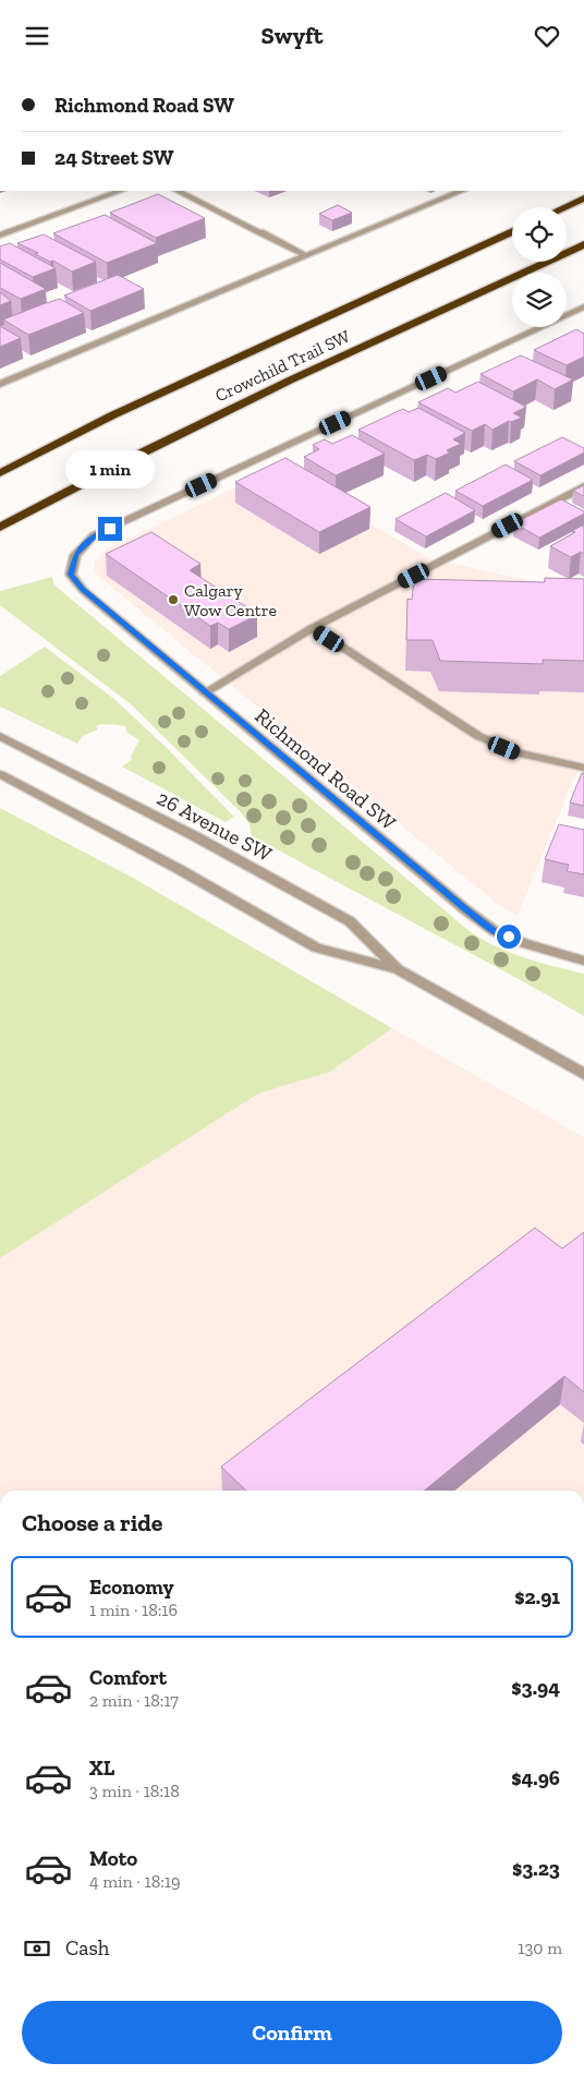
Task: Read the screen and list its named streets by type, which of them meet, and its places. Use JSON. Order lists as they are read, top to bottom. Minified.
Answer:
{"streets":{"highway":["Crowchild Trail SW"],"street":["Richmond Road SW","26 Avenue SW"]},"places":["Calgary Wow Centre"],"page":{"header":"Swyft","banner":["Richmond Road SW","24 Street SW"],"bubble":"1 min","heading":"Choose a ride","list":[{"name":"Economy","note":"1 min · 18:16","value":"$2.91"},{"name":"Comfort","note":"2 min · 18:17","value":"$3.94"},{"name":"XL","note":"3 min · 18:18","value":"$4.96"},{"name":"Moto","note":"4 min · 18:19","value":"$3.23"}],"pay":["Cash","130 m"],"buttons":"Confirm"}}
